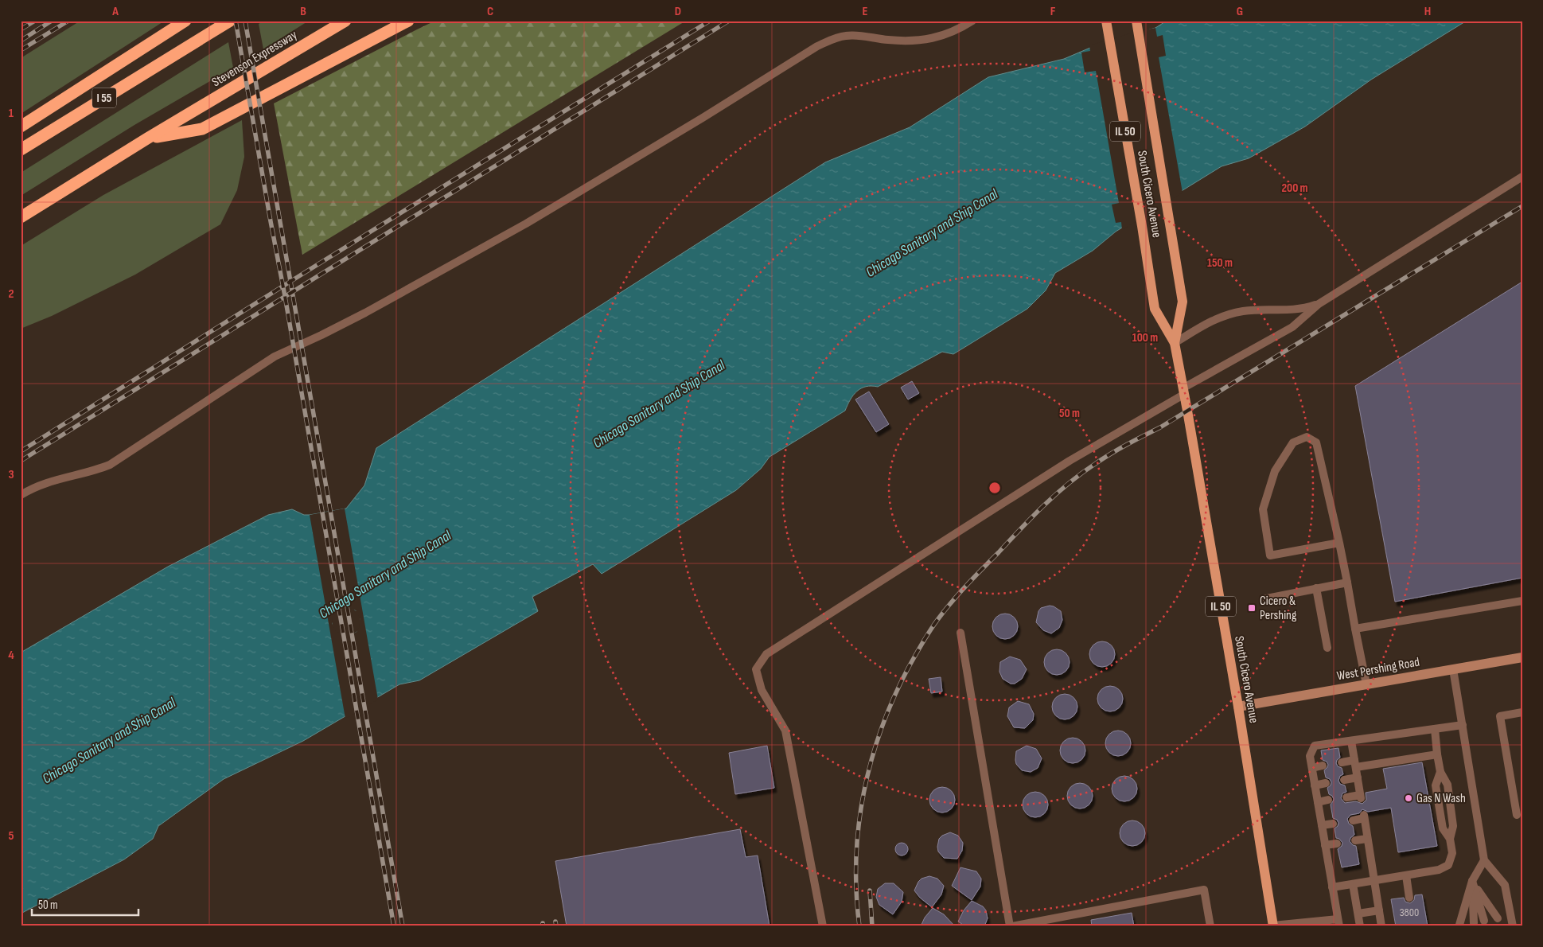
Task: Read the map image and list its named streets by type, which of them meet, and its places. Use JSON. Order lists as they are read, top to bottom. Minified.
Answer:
{"streets":{"highway":["Stevenson Expressway","I 55"],"main road":["IL 50","South Cicero Avenue","West Pershing Road"]},"crossings":[["South Cicero Avenue","West Pershing Road"]],"water":["Chicago Sanitary and Ship Canal"],"places":{"transit":["Cicero & Pershing"],"other":["Gas N Wash"]},"house_numbers":["3800"],"scale_bar":"50 m","grid":{"columns":["A","B","C","D","E","F","G","H"],"rows":["1","2","3","4","5"]},"rings":["200 m","150 m","100 m","50 m"]}
